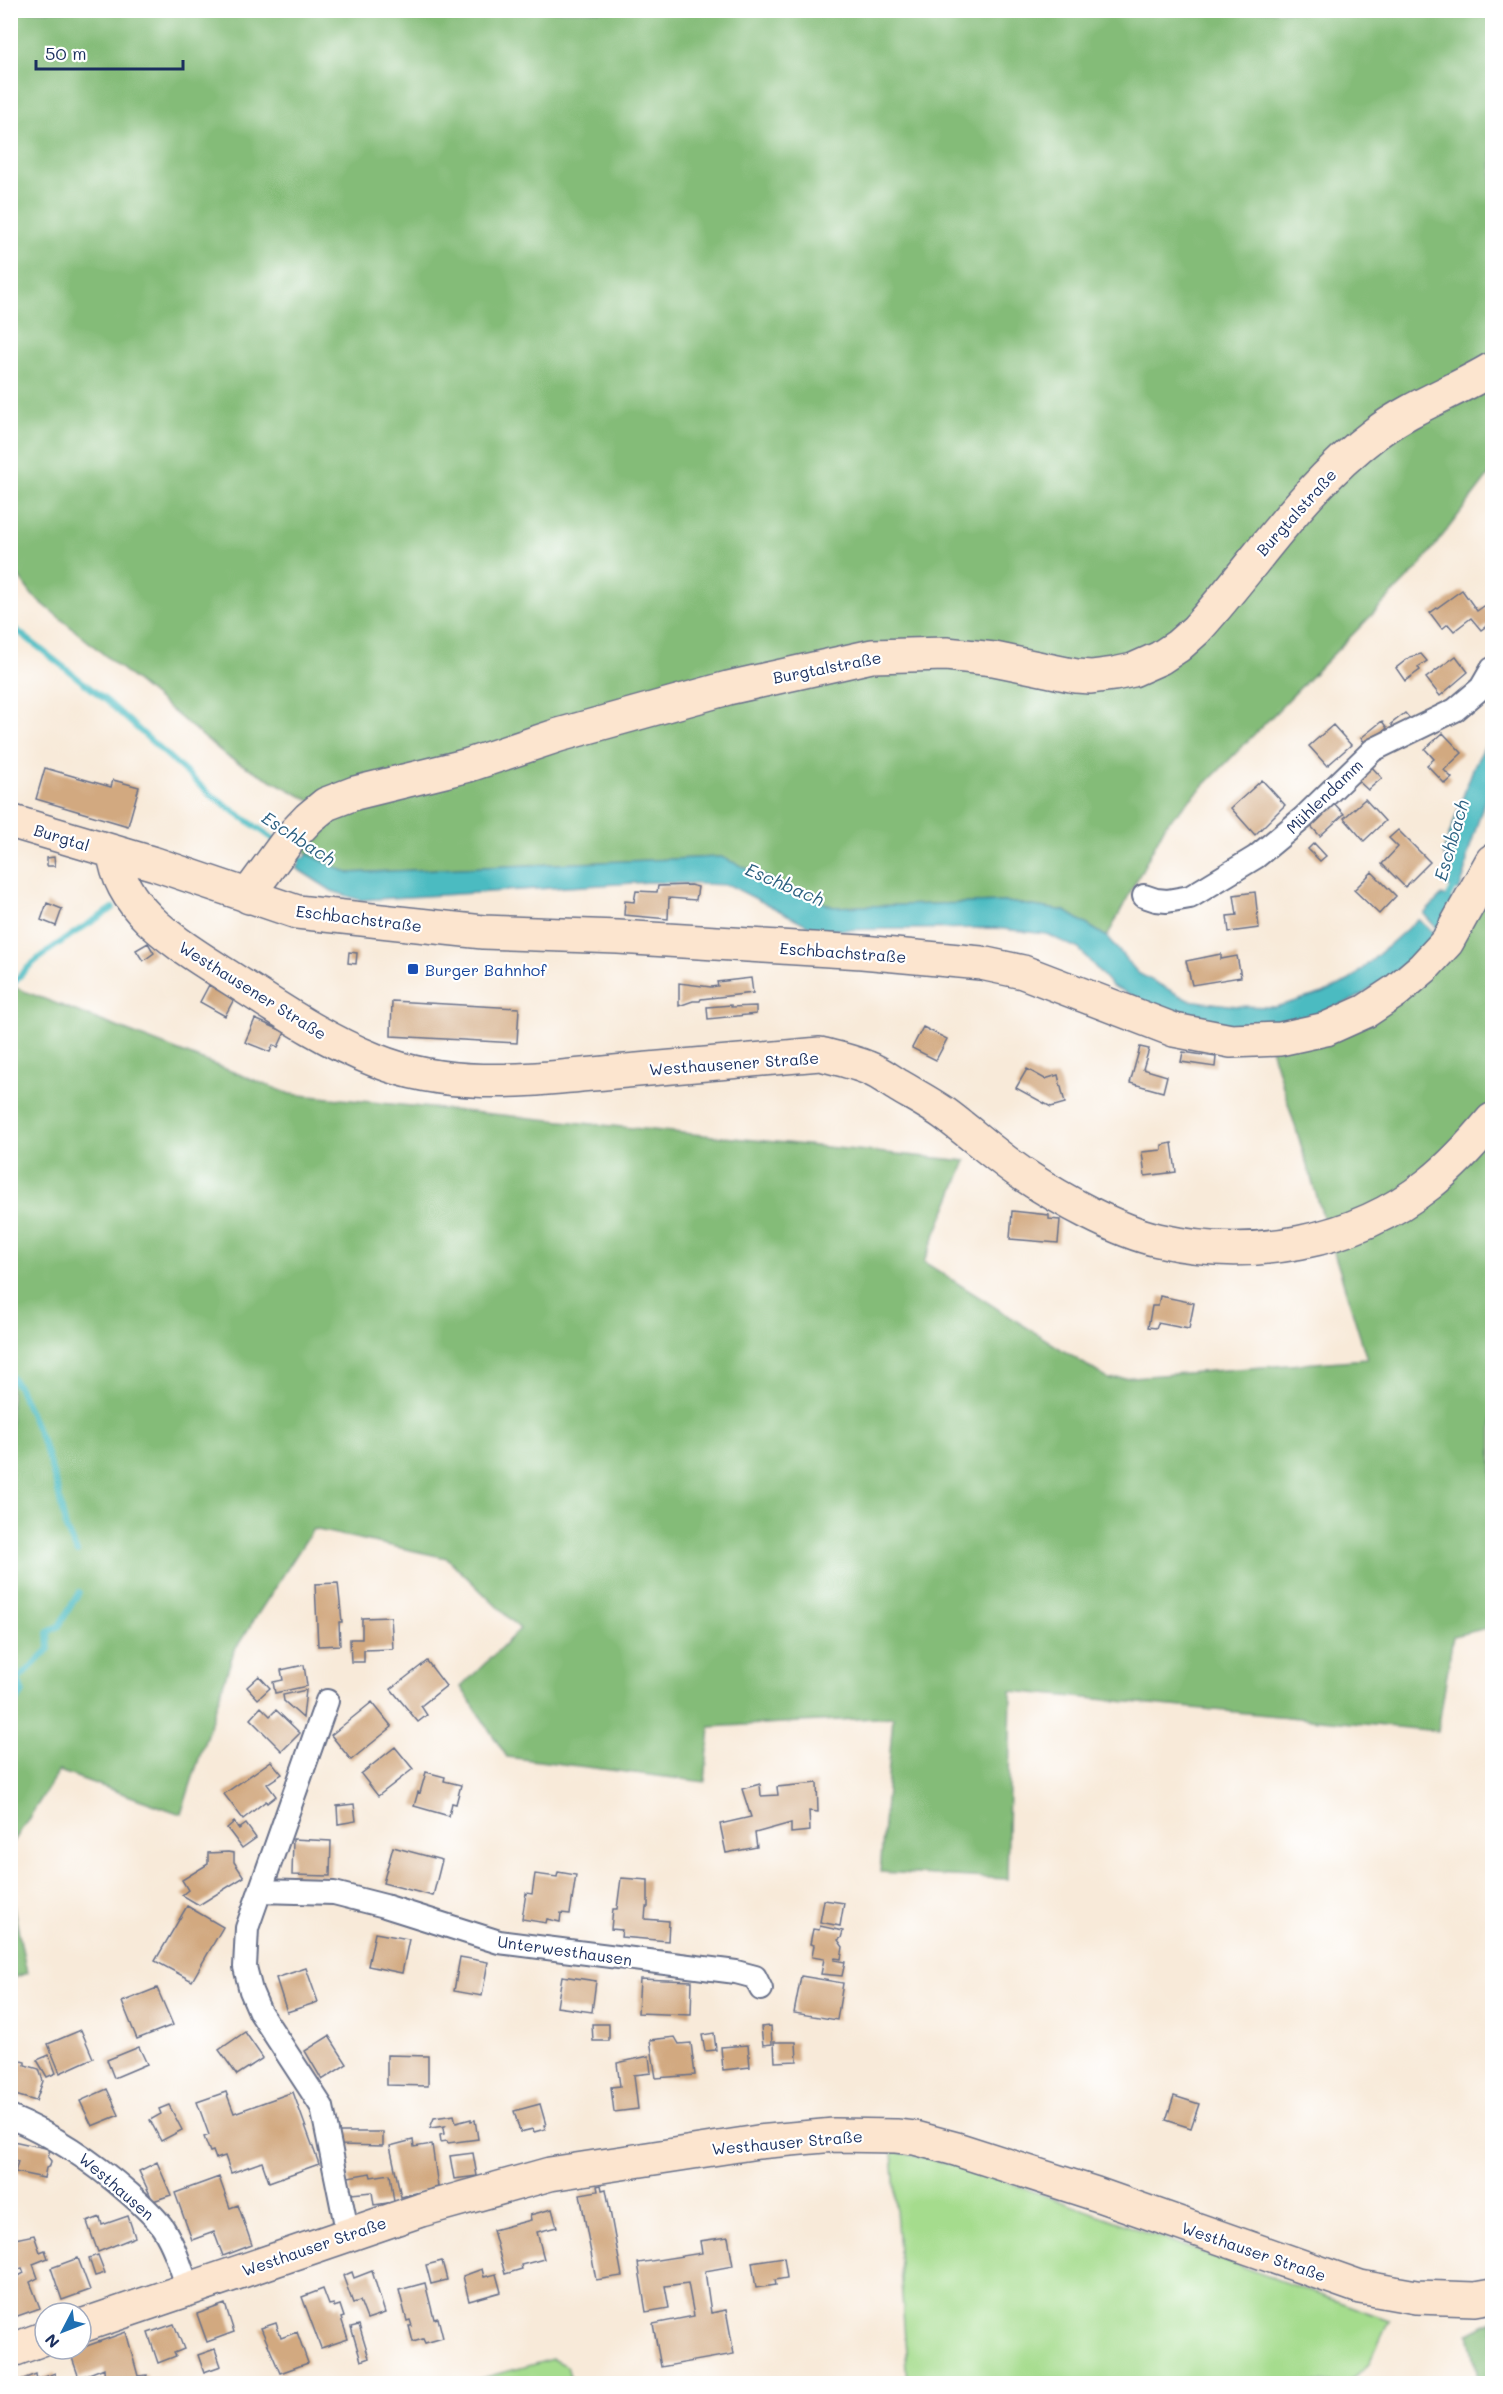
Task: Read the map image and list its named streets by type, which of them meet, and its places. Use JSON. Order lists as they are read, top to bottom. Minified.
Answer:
{"streets":{"main road":["Burgtalstraße","Burgtal","Eschbachstraße","Westhausener Straße","Westhauser Straße"],"street":["Mühlendamm","Unterwesthausen","Westhausen"]},"crossings":[["Burgtalstraße","Eschbachstraße"],["Burgtal","Eschbachstraße"],["Burgtal","Westhausener Straße"],["Eschbachstraße","Westhausener Straße"],["Westhauser Straße","Westhausen"]],"water":["Eschbach"],"places":{"transit":["Burger Bahnhof"]},"scale_bar":"50 m","north":"bottom left"}
